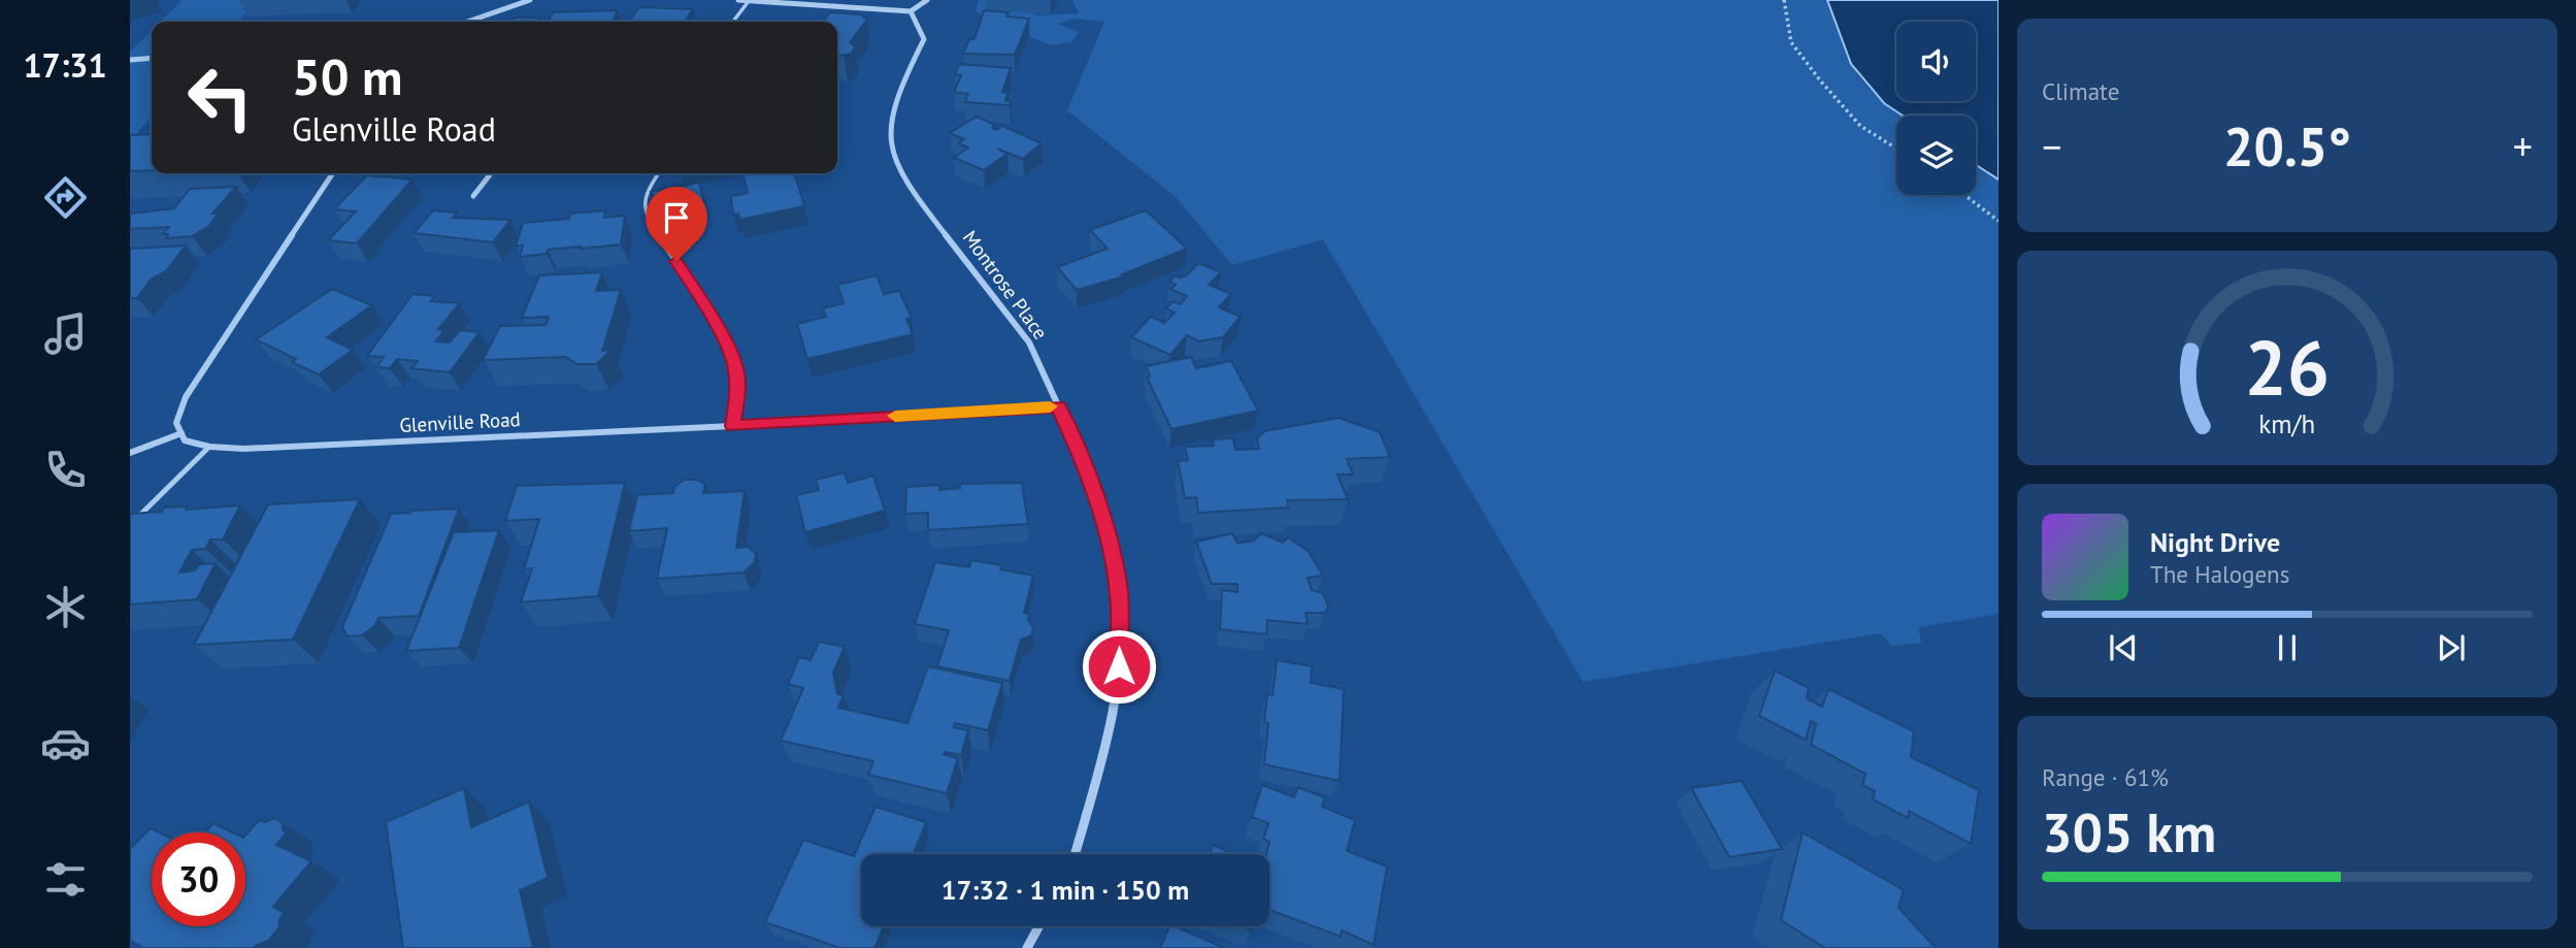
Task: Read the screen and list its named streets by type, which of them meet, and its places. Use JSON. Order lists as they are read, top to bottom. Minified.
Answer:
{"streets":{"street":["Montrose Place","Glenville Road"]},"crossings":[["Montrose Place","Glenville Road"]],"page":{"tabs":"17:31","tile":["Climate",["Range · 61%","305 km"]],"turn":["50 m","Glenville Road"],"heat":["−","20.5°","+"],"song":["Night Drive","The Halogens"],"limit":"30","trip":"17:32 · 1 min · 150 m","gauge":["26","km/h"]}}
